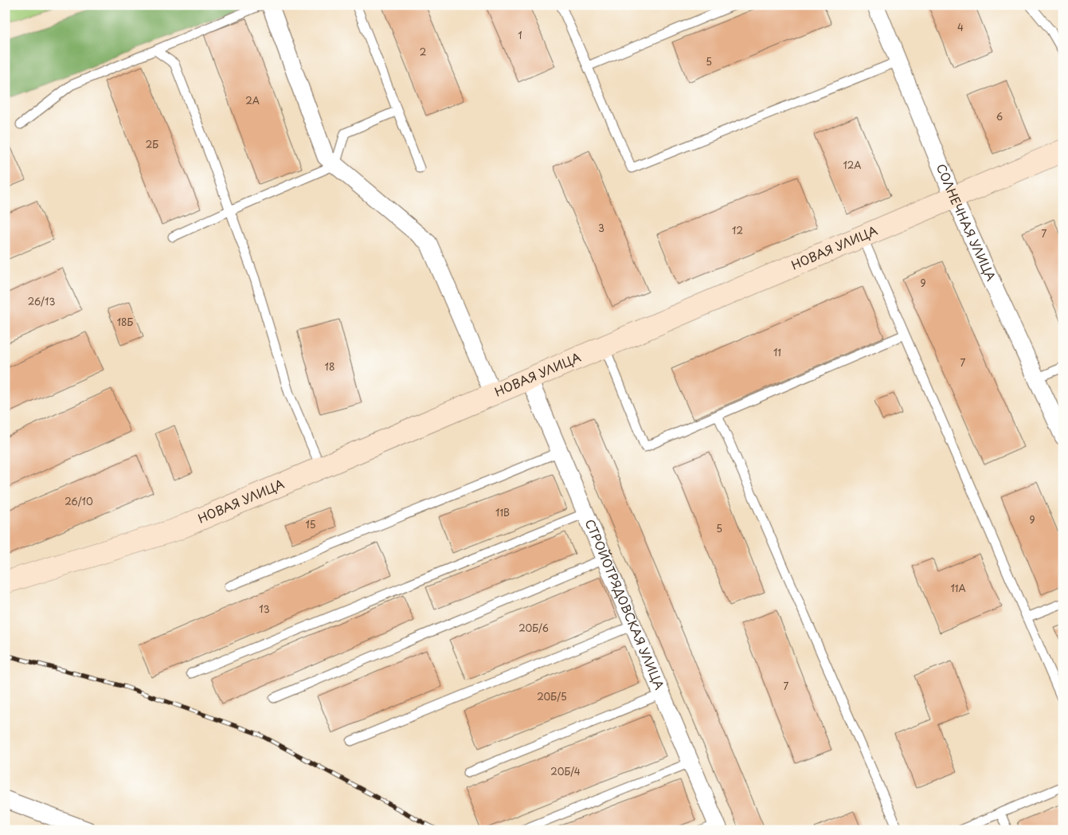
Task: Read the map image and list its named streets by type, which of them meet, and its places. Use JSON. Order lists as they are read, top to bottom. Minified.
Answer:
{"streets":{"main road":["НОВАЯ УЛИЦА"],"street":["СОЛНЕЧНАЯ УЛИЦА","СТРОЙОТРЯДОВСКАЯ УЛИЦА"]},"crossings":[["СОЛНЕЧНАЯ УЛИЦА","НОВАЯ УЛИЦА"],["НОВАЯ УЛИЦА","СТРОЙОТРЯДОВСКАЯ УЛИЦА"]],"house_numbers":["4","1","2","5","2А","6","2Б","12А","3","12","7","9","26/13","18Б","11","7","18","26/10","11В","9","15","5","11А","13","20Б/6","7","20Б/5","20Б/4"]}
